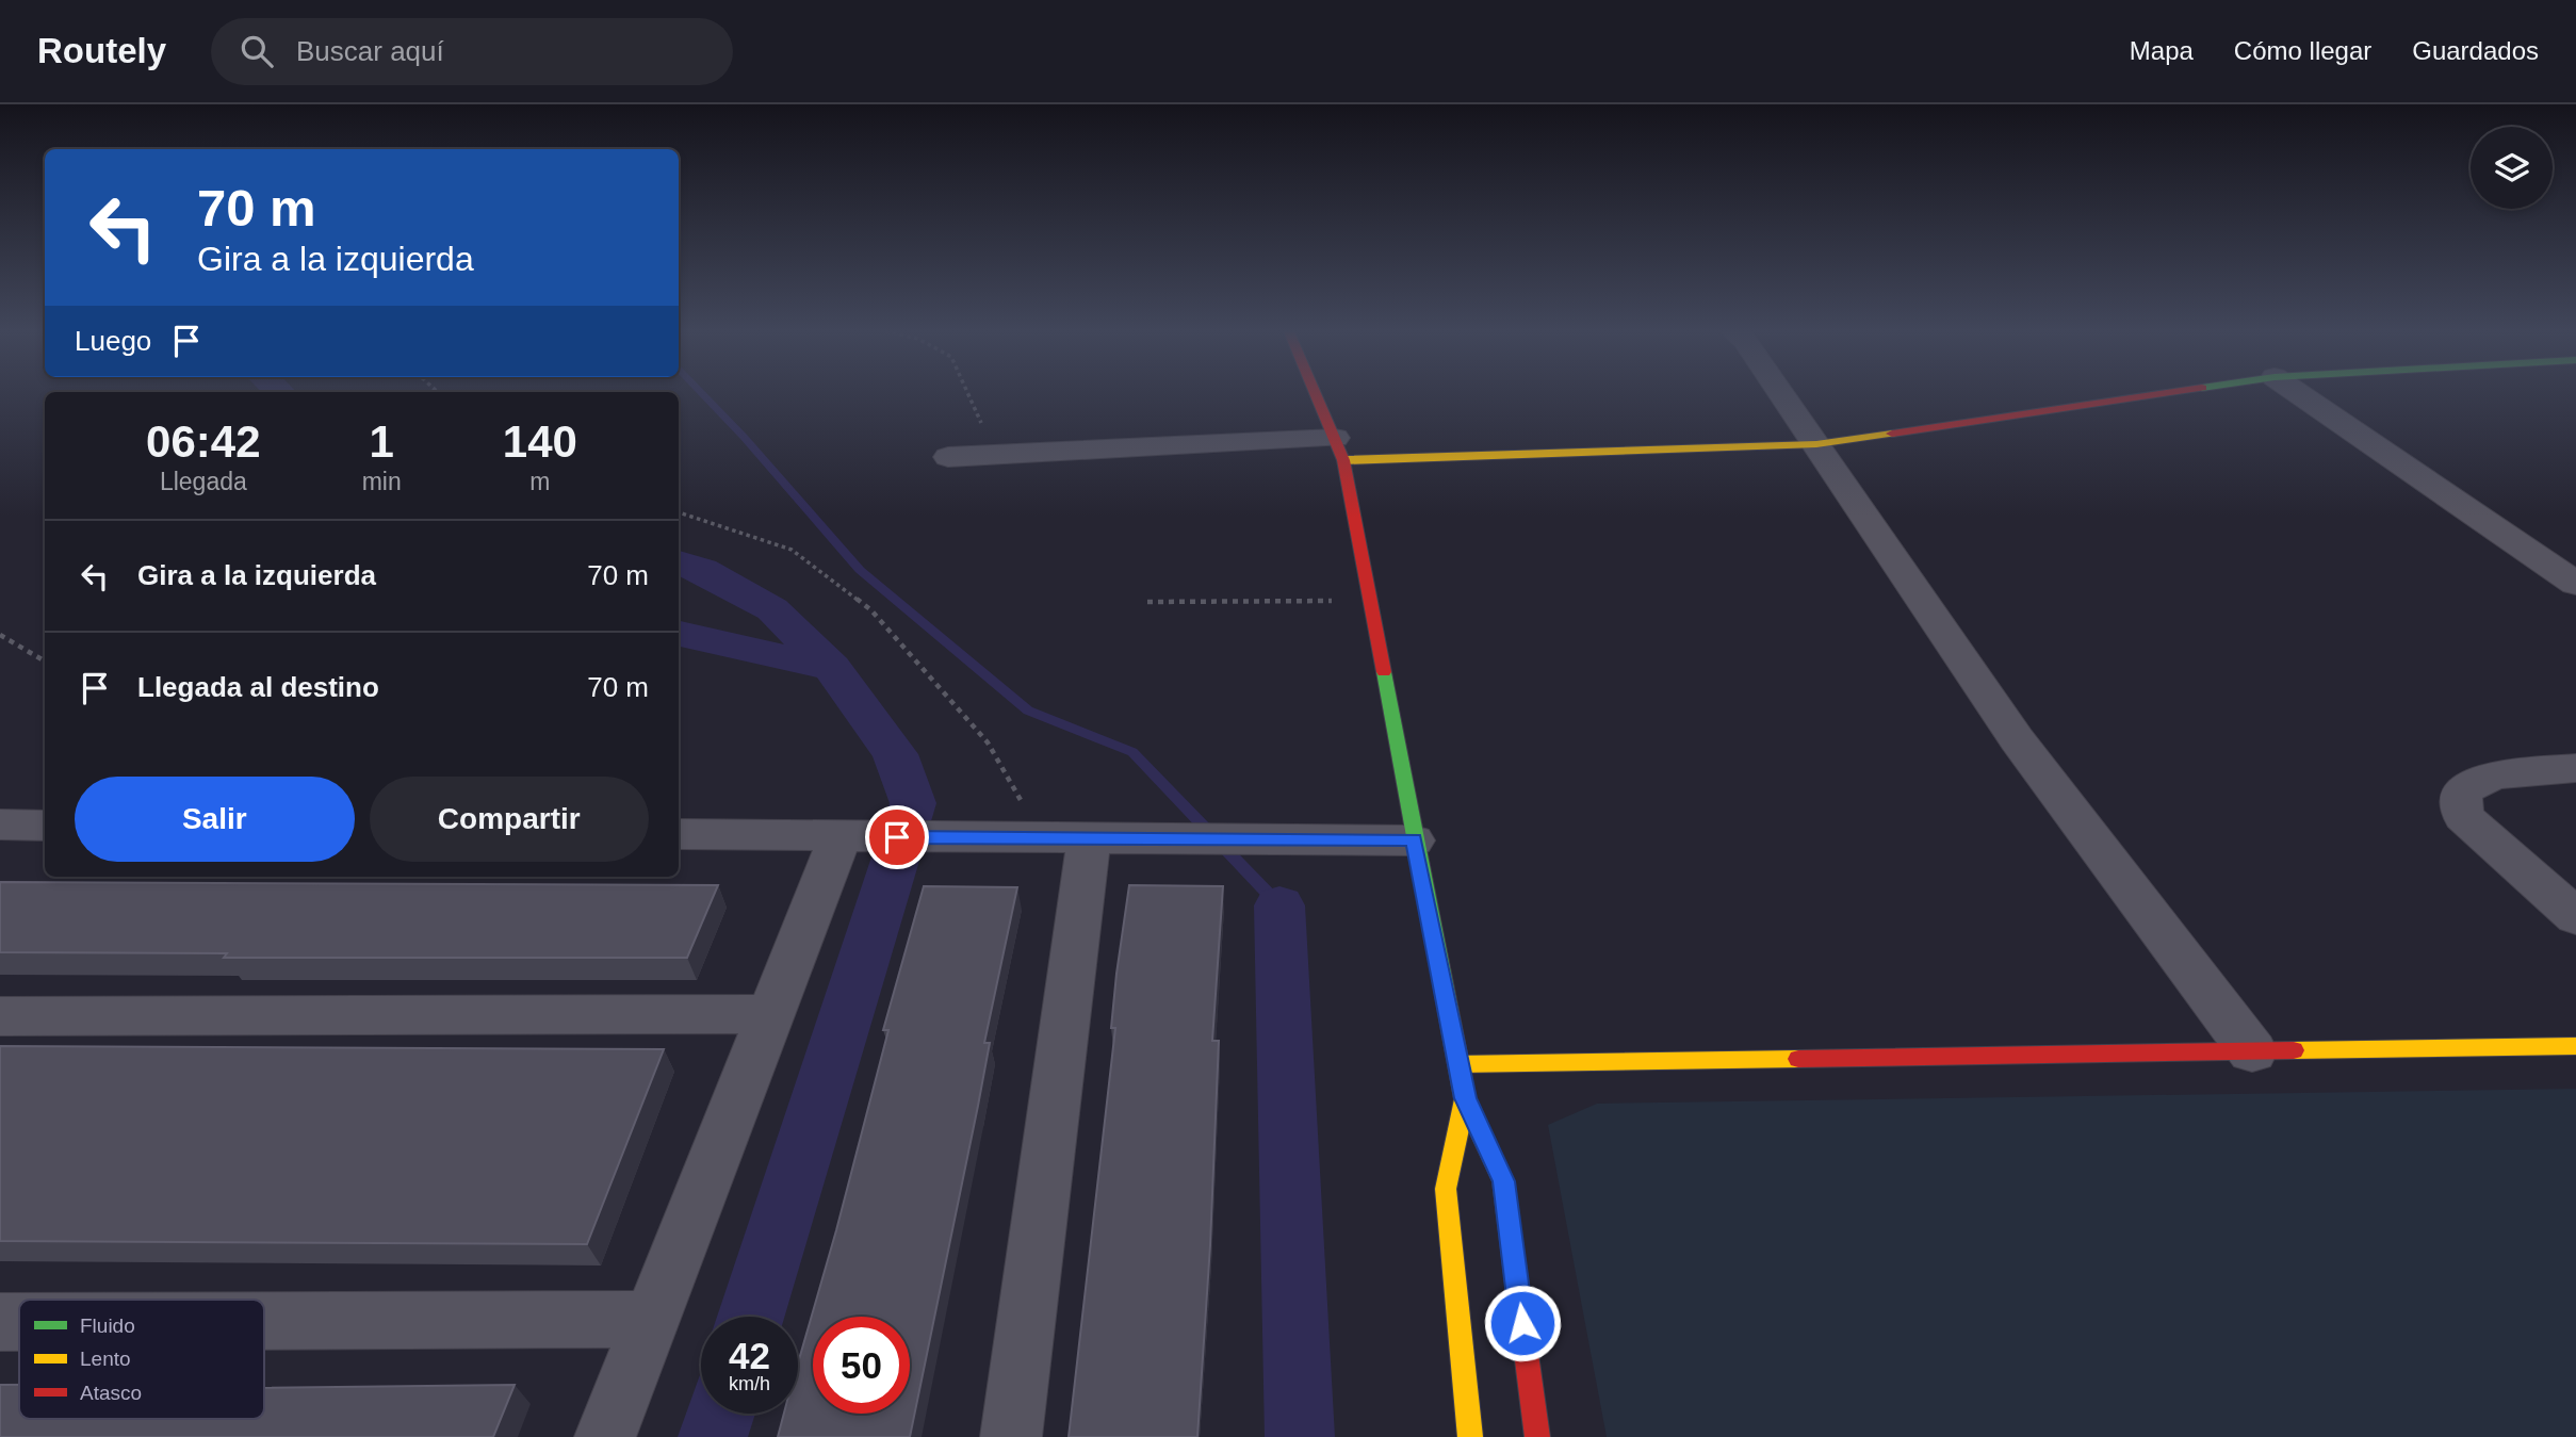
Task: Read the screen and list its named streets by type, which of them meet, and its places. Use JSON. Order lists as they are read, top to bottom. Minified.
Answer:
{"legend":["Fluido","Lento","Atasco"],"page":{"header":"Routely","search":"Buscar aquí","nav":["Mapa","Cómo llegar","Guardados"],"turn":["70 m","Gira a la izquierda"],"then":"Luego","eta":["06:42","Llegada","1","min","140","m"],"list":[{"name":"Gira a la izquierda","value":"70 m"},{"name":"Llegada al destino","value":"70 m"}],"buttons":["Salir","Compartir"],"speed":"42 km/h","limit":"50"}}
